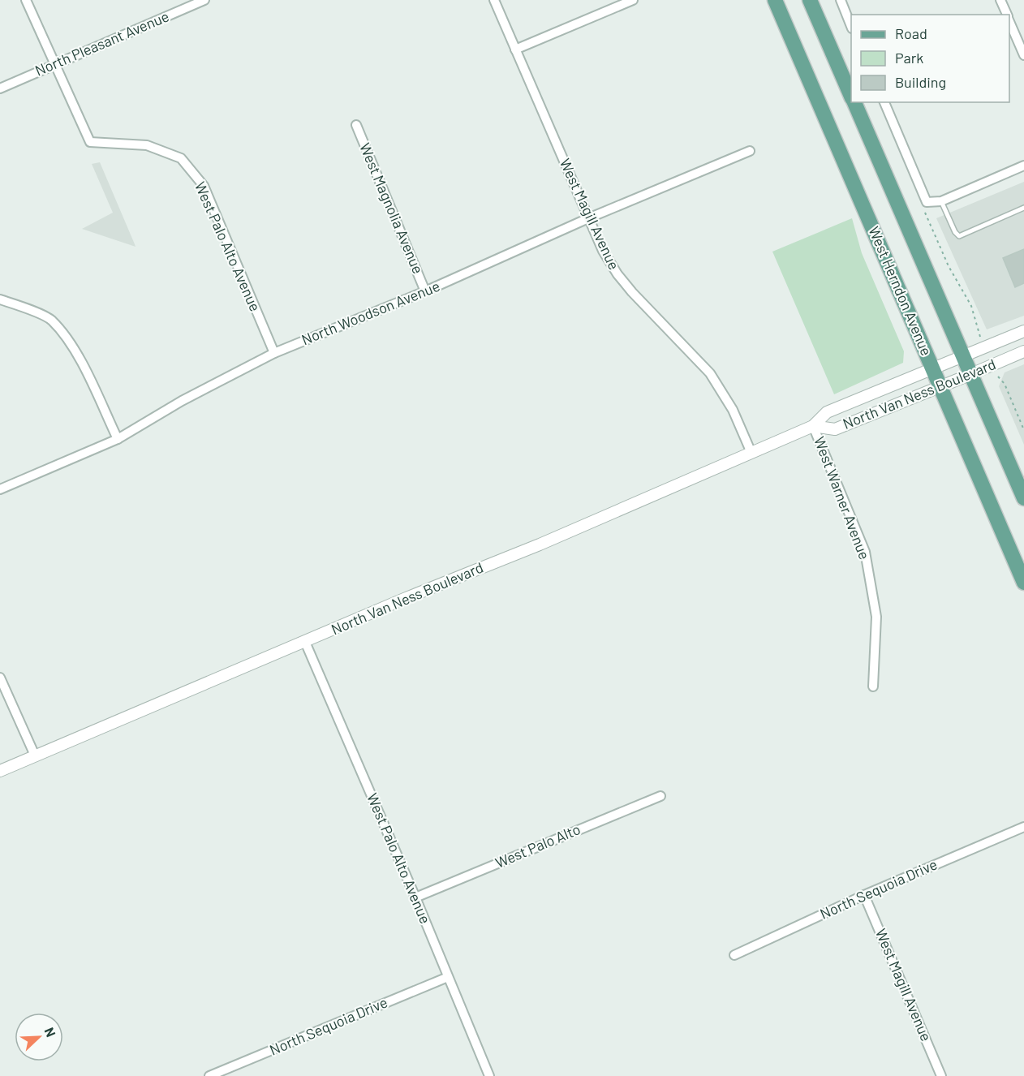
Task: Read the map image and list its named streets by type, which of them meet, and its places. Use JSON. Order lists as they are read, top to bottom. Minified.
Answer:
{"streets":{"main road":["West Herndon Avenue"],"street":["North Pleasant Avenue","West Magnolia Avenue","West Magill Avenue","West Palo Alto Avenue","North Woodson Avenue","North Van Ness Boulevard","West Warner Avenue","West Palo Alto","North Sequoia Drive"]},"crossings":[["North Pleasant Avenue","West Palo Alto Avenue"],["West Magnolia Avenue","North Woodson Avenue"],["West Magill Avenue","North Woodson Avenue"],["West Magill Avenue","North Van Ness Boulevard"],["West Magill Avenue","North Sequoia Drive"],["West Palo Alto Avenue","North Woodson Avenue"],["West Palo Alto Avenue","North Van Ness Boulevard"],["West Palo Alto Avenue","West Palo Alto"],["West Palo Alto Avenue","North Sequoia Drive"],["West Herndon Avenue","North Van Ness Boulevard"],["North Van Ness Boulevard","West Warner Avenue"]],"legend":["Road","Park","Building"],"north":"top right"}
